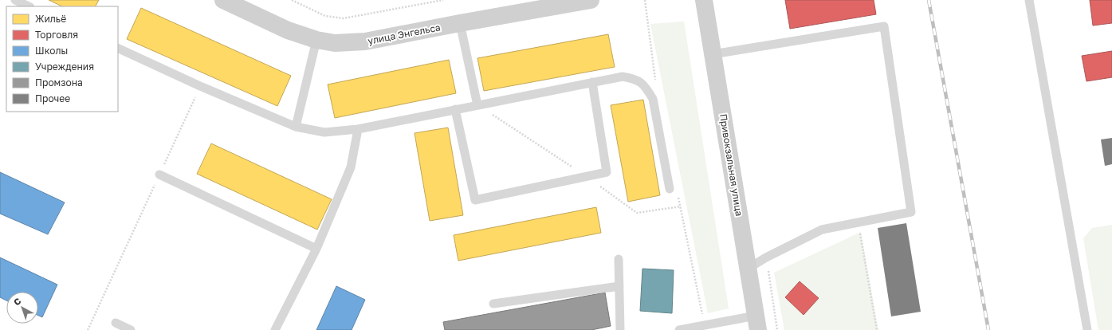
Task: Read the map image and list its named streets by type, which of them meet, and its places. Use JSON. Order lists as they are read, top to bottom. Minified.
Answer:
{"streets":{"street":["улица Энгельса","Привокзальная улица"]},"legend":["Жильё","Торговля","Школы","Учреждения","Промзона","Прочее"],"north":"top left"}
